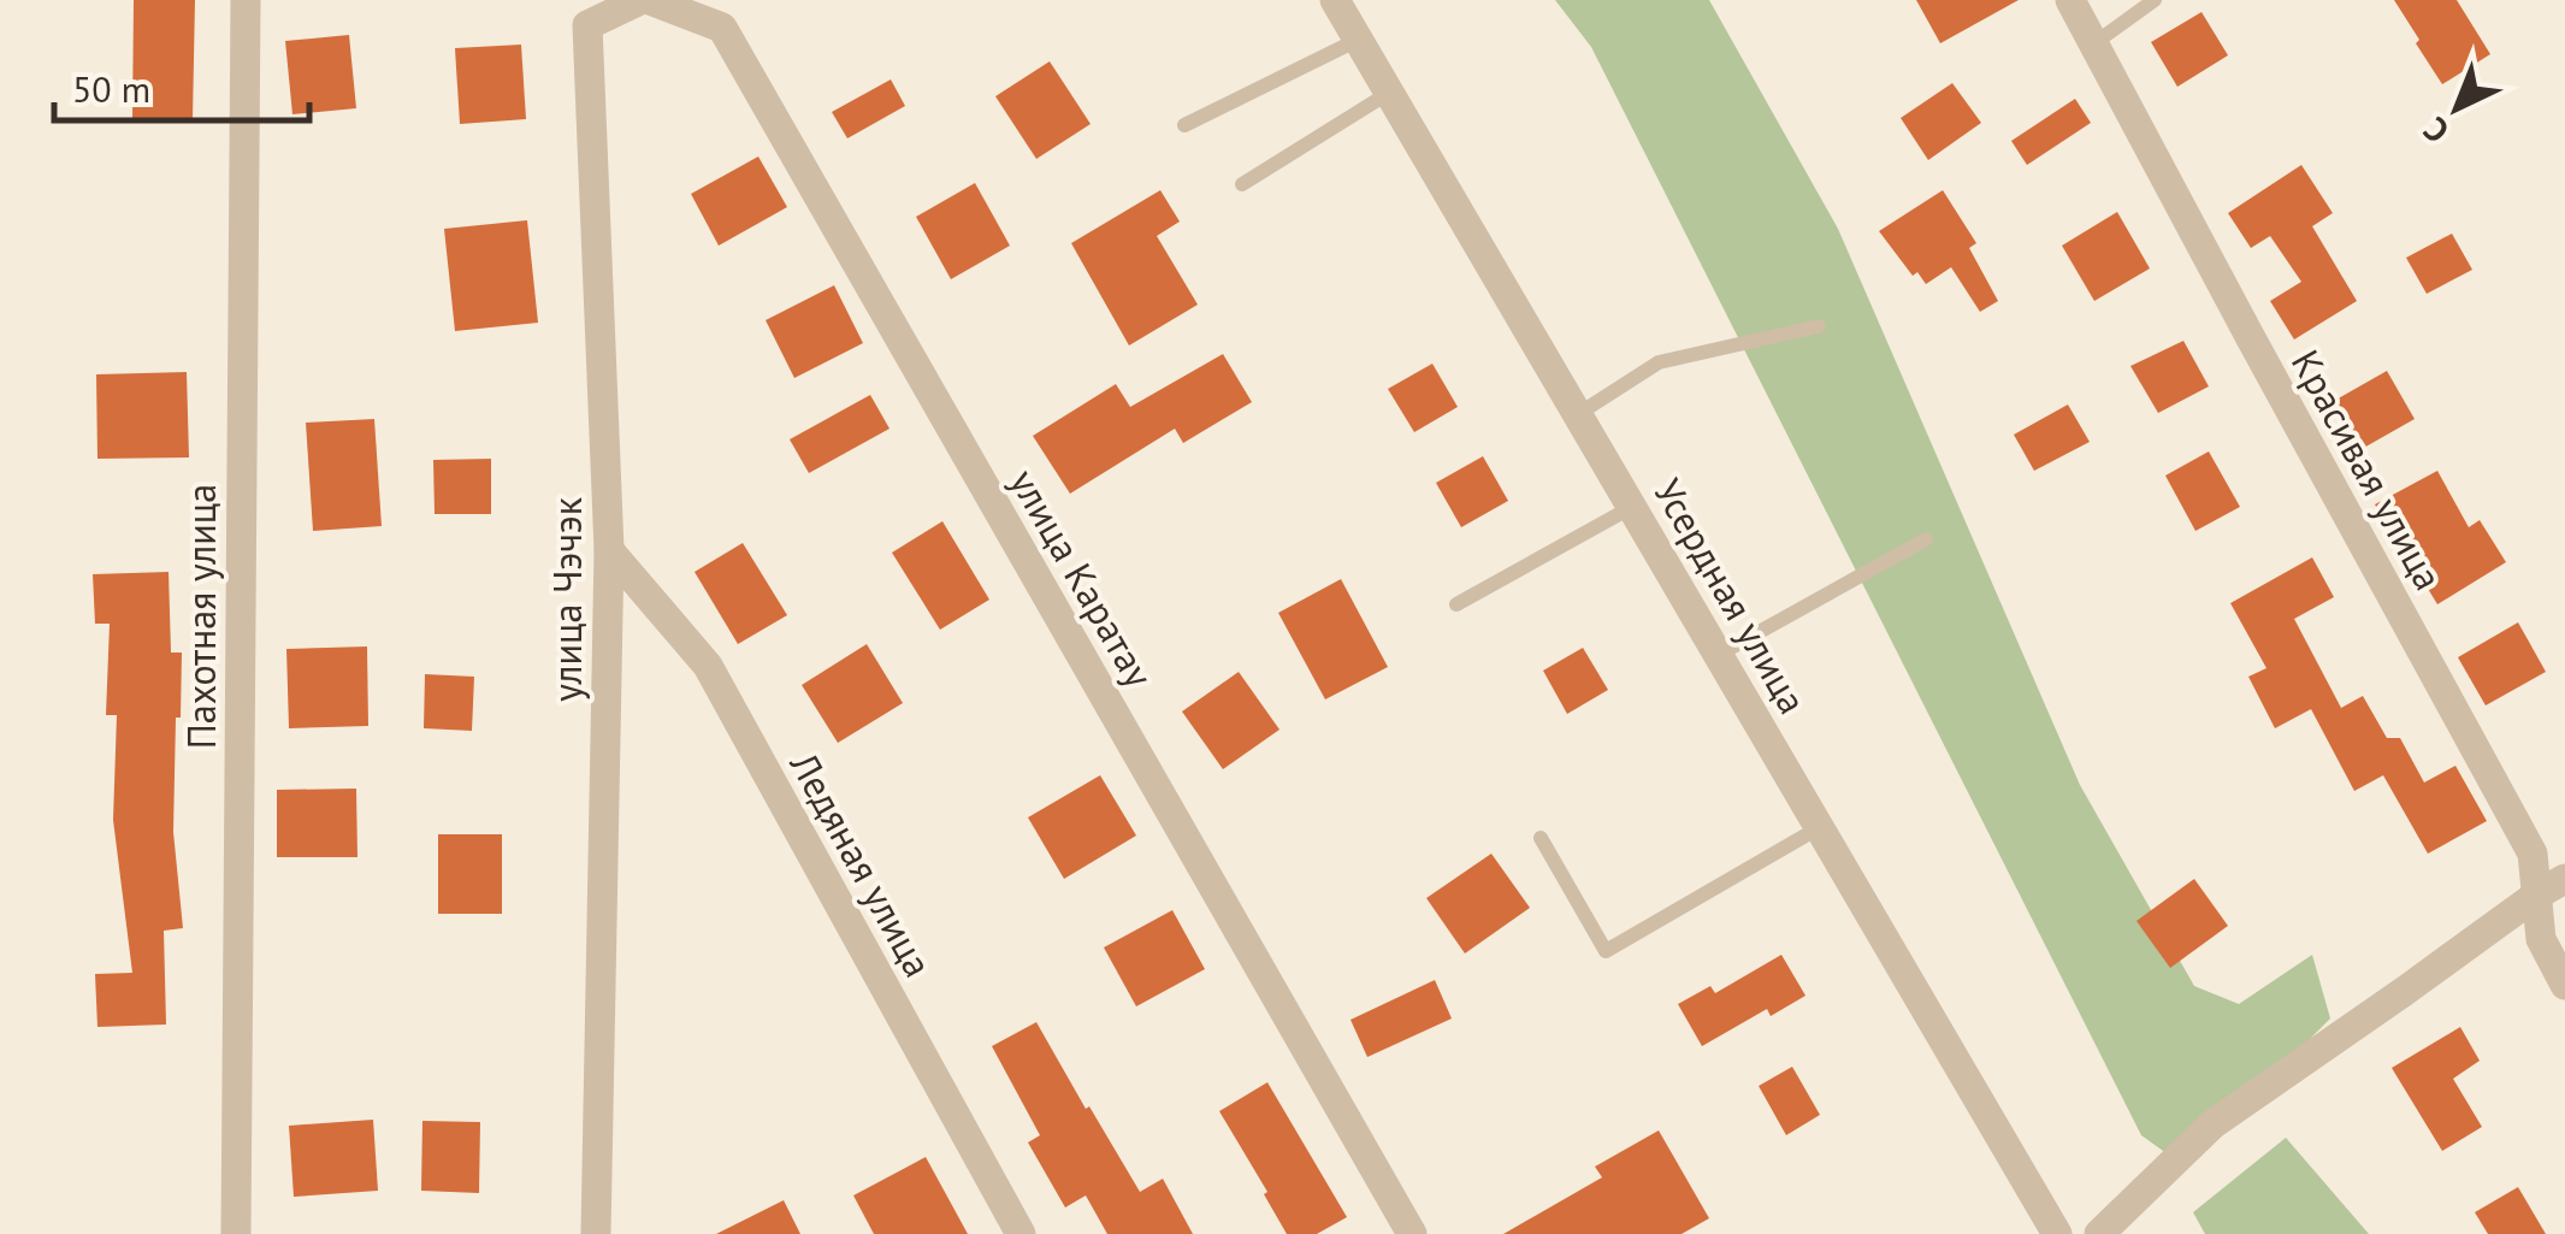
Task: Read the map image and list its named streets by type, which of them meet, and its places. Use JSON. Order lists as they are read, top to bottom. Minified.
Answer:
{"streets":{"street":["Красивая улица","улица Каратау","Усердная улица","улица Чэчэк","Пахотная улица","Ледяная улица"]},"crossings":[["улица Чэчэк","Ледяная улица"]],"scale_bar":"50 m","north":"bottom left"}
